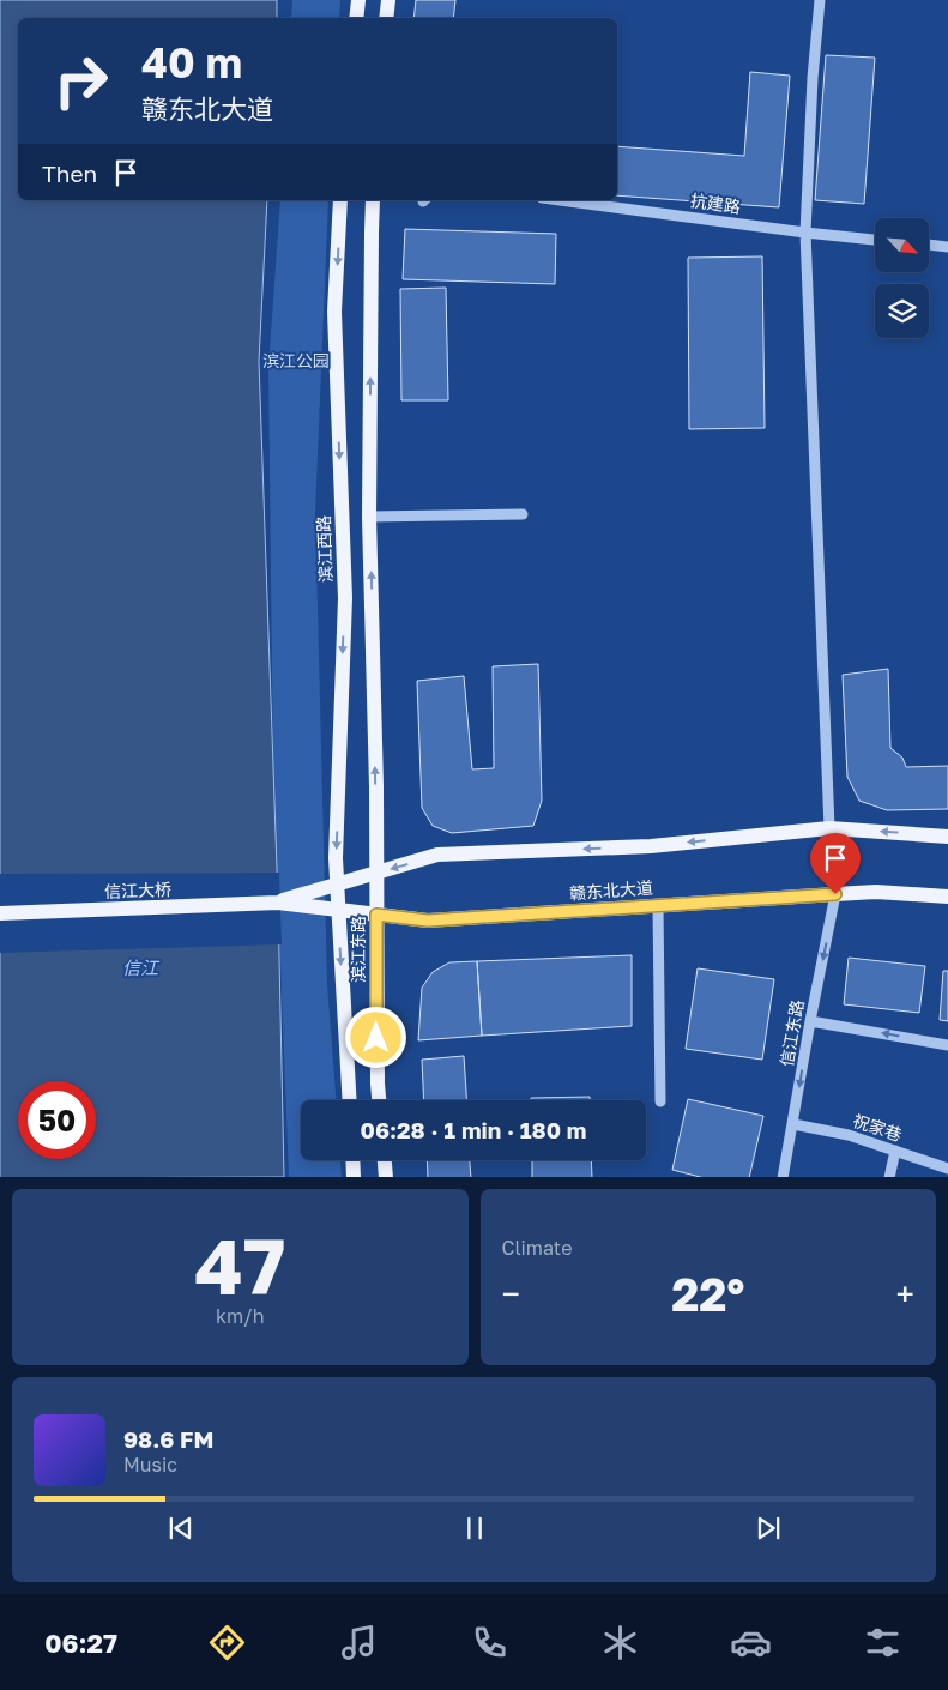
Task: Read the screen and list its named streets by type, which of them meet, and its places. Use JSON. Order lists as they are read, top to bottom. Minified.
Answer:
{"streets":{"main road":["滨江西路","信江大桥","赣东北大道","滨江东路"],"street":["抗建路","信江东路","祝家巷"]},"crossings":[["滨江西路","赣东北大道"],["滨江西路","滨江东路"],["信江大桥","赣东北大道"],["赣东北大道","滨江东路"],["赣东北大道","信江东路"],["信江东路","祝家巷"]],"one_way":["信江东路"],"water":["信江"],"parks":["滨江公园"],"north":"bottom right","page":{"turn":["40 m","赣东北大道"],"then":"Then","limit":"50","trip":"06:28 · 1 min · 180 m","tile":[["47","km/h"],"Climate"],"heat":["−","22°","+"],"song":["98.6 FM","Music"],"tabs":"06:27"}}
